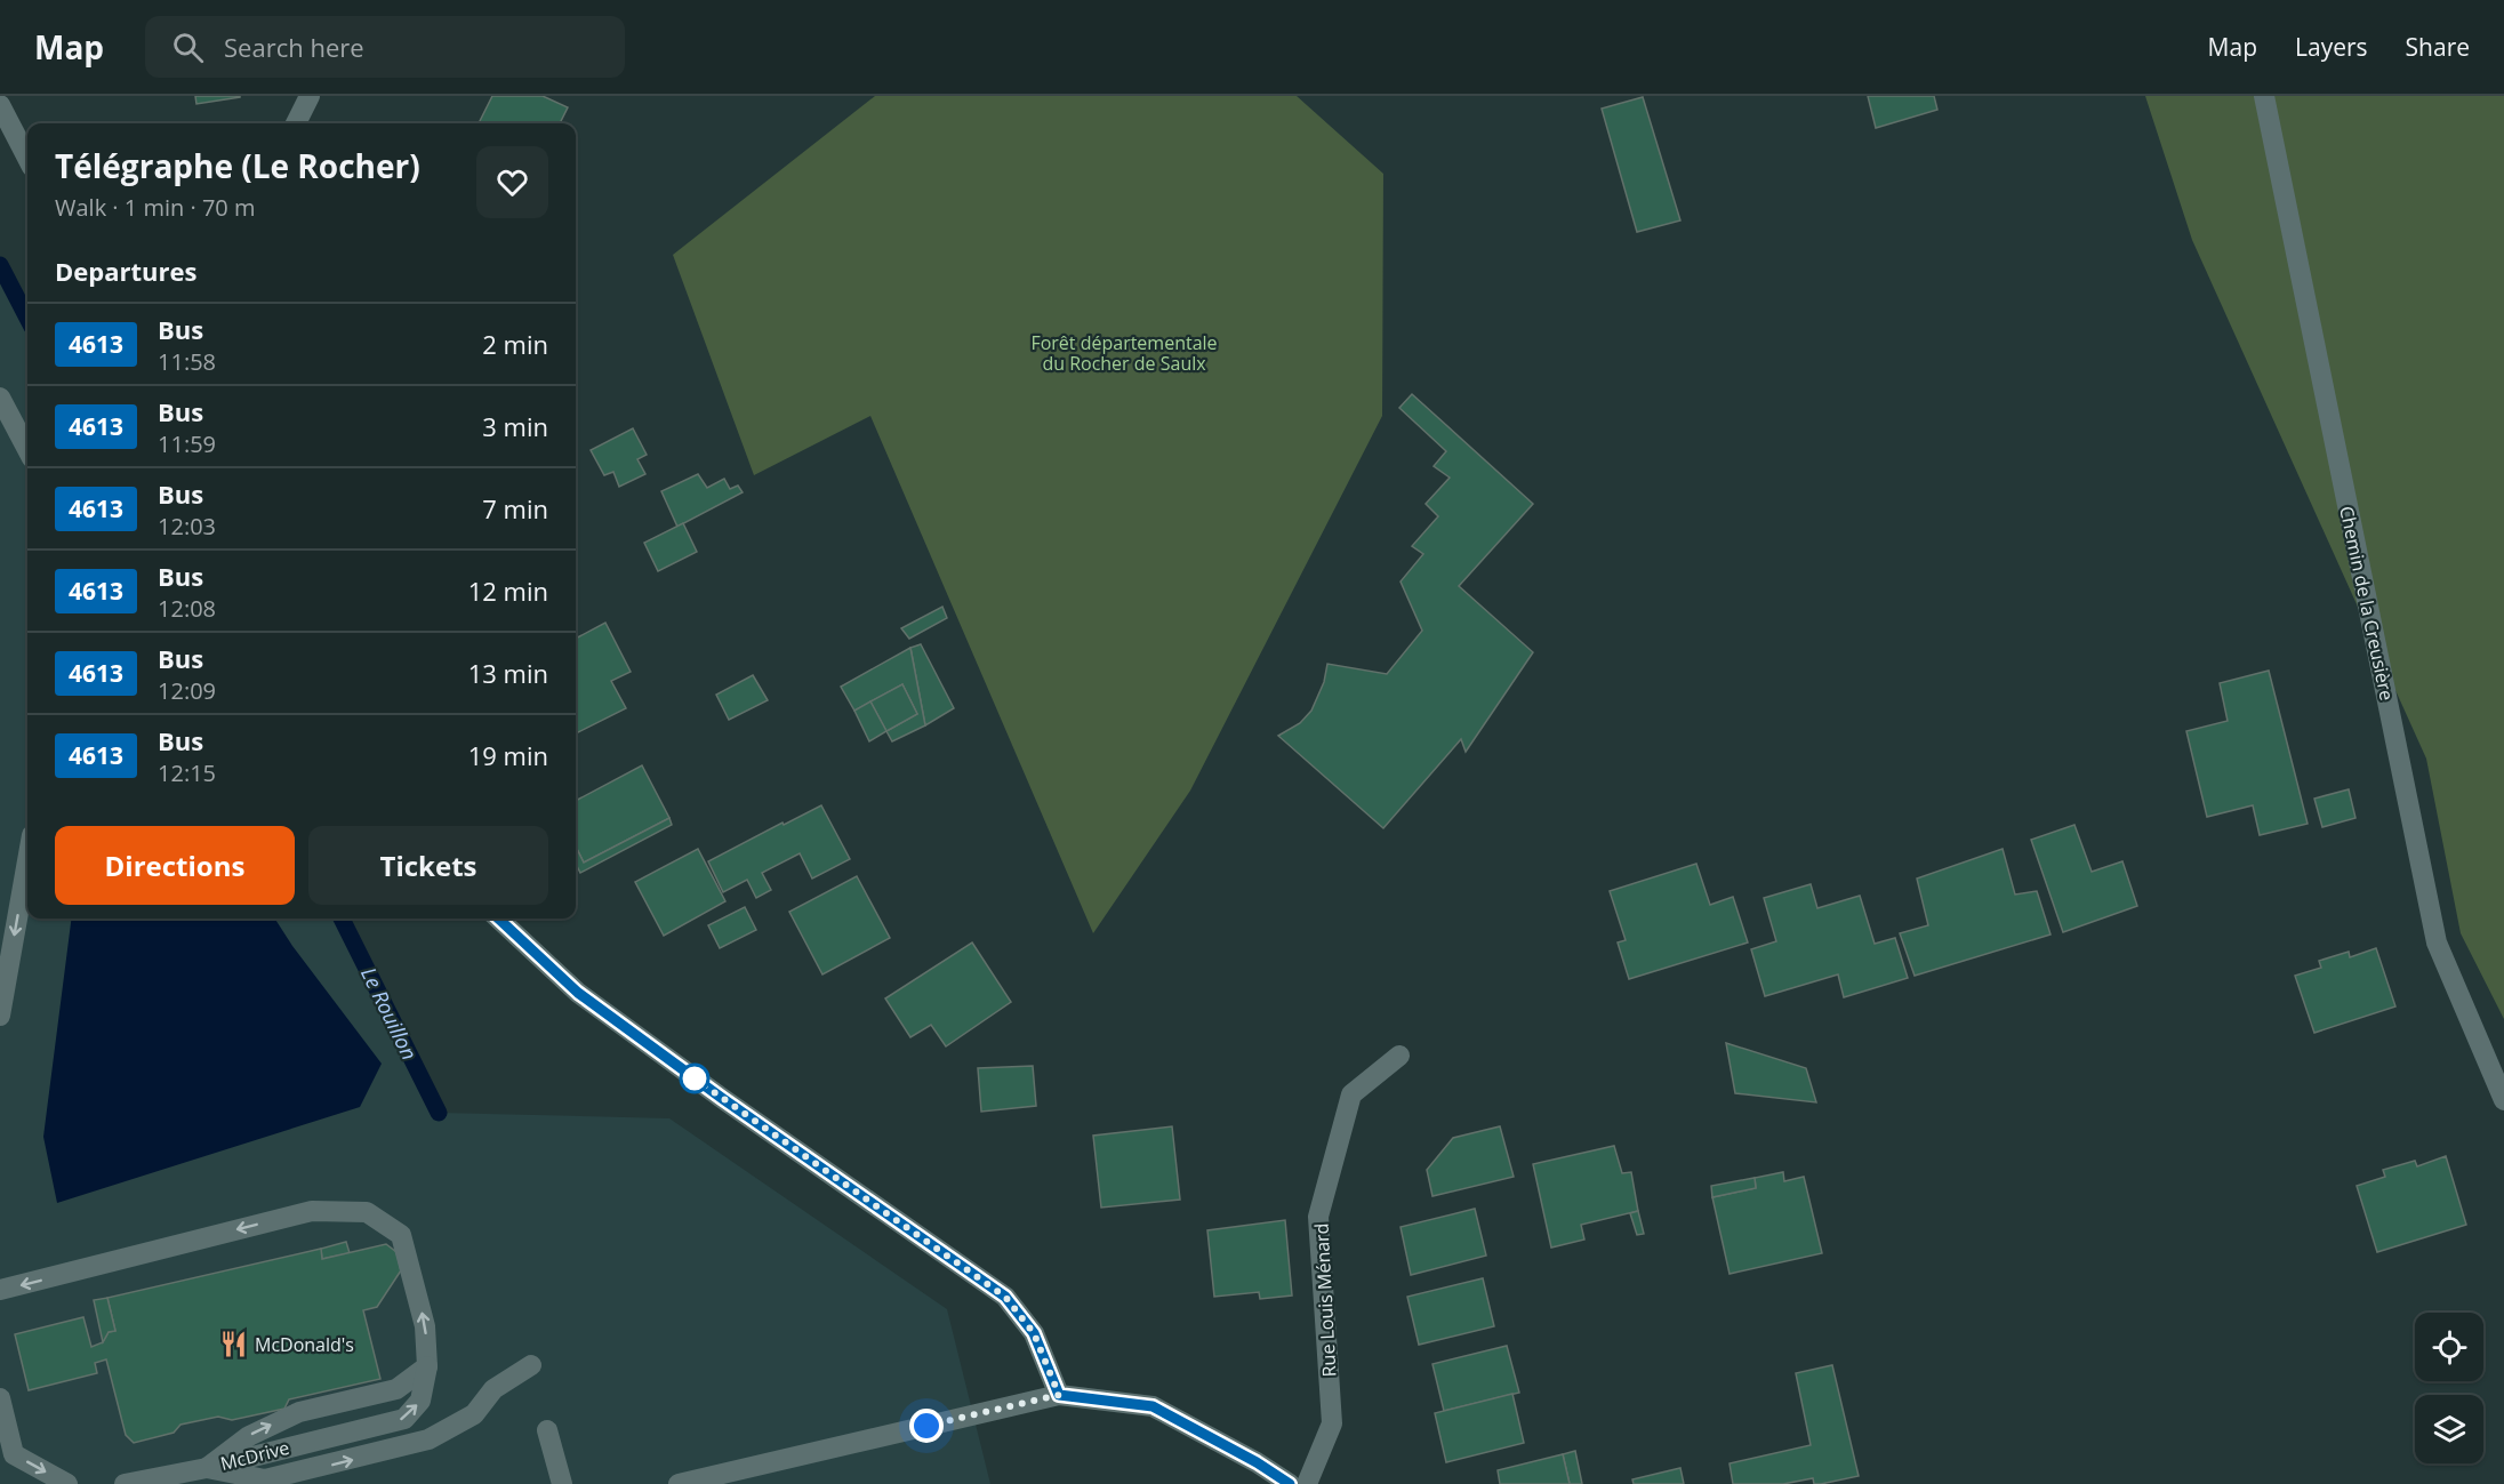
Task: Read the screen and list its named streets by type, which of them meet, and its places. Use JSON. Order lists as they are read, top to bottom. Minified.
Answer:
{"streets":{"street":["Chemin de la Creusière","Rue Louis Ménard","McDrive"]},"water":["Le Rouillon"],"parks":["Forêt départementale du Rocher de Saulx"],"places":{"restaurant":["McDonald's"]},"lines":["bus line 4613"],"page":{"header":"Map","search":"Search here","nav":["Map","Layers","Share"],"heading":[["Télégraphe (Le Rocher)","Walk · 1 min · 70 m"],"Departures"],"list":[{"mark":"4613","name":"Bus","note":"11:58","value":"2 min"},{"mark":"4613","name":"Bus","note":"11:59","value":"3 min"},{"mark":"4613","name":"Bus","note":"12:03","value":"7 min"},{"mark":"4613","name":"Bus","note":"12:08","value":"12 min"},{"mark":"4613","name":"Bus","note":"12:09","value":"13 min"},{"mark":"4613","name":"Bus","note":"12:15","value":"19 min"}],"buttons":["Directions","Tickets"]}}
